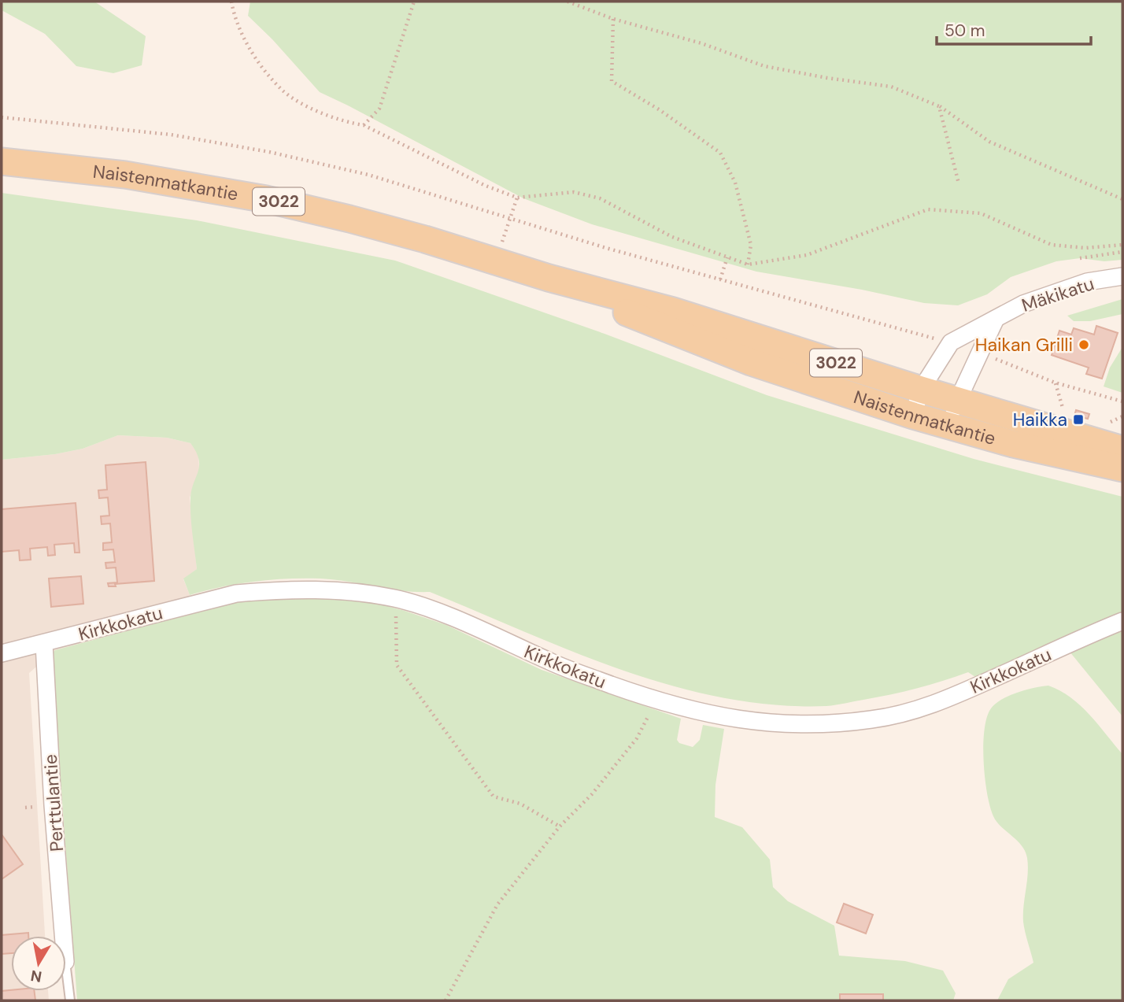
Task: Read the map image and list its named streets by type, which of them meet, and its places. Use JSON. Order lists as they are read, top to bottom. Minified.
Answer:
{"streets":{"main road":["Naistenmatkantie","3022"],"street":["Mäkikatu","Kirkkokatu","Perttulantie"]},"crossings":[["Naistenmatkantie","Mäkikatu"],["Kirkkokatu","Perttulantie"]],"places":{"other":["Haikan Grilli"],"transit":["Haikka"]},"scale_bar":"50 m","north":"bottom"}
